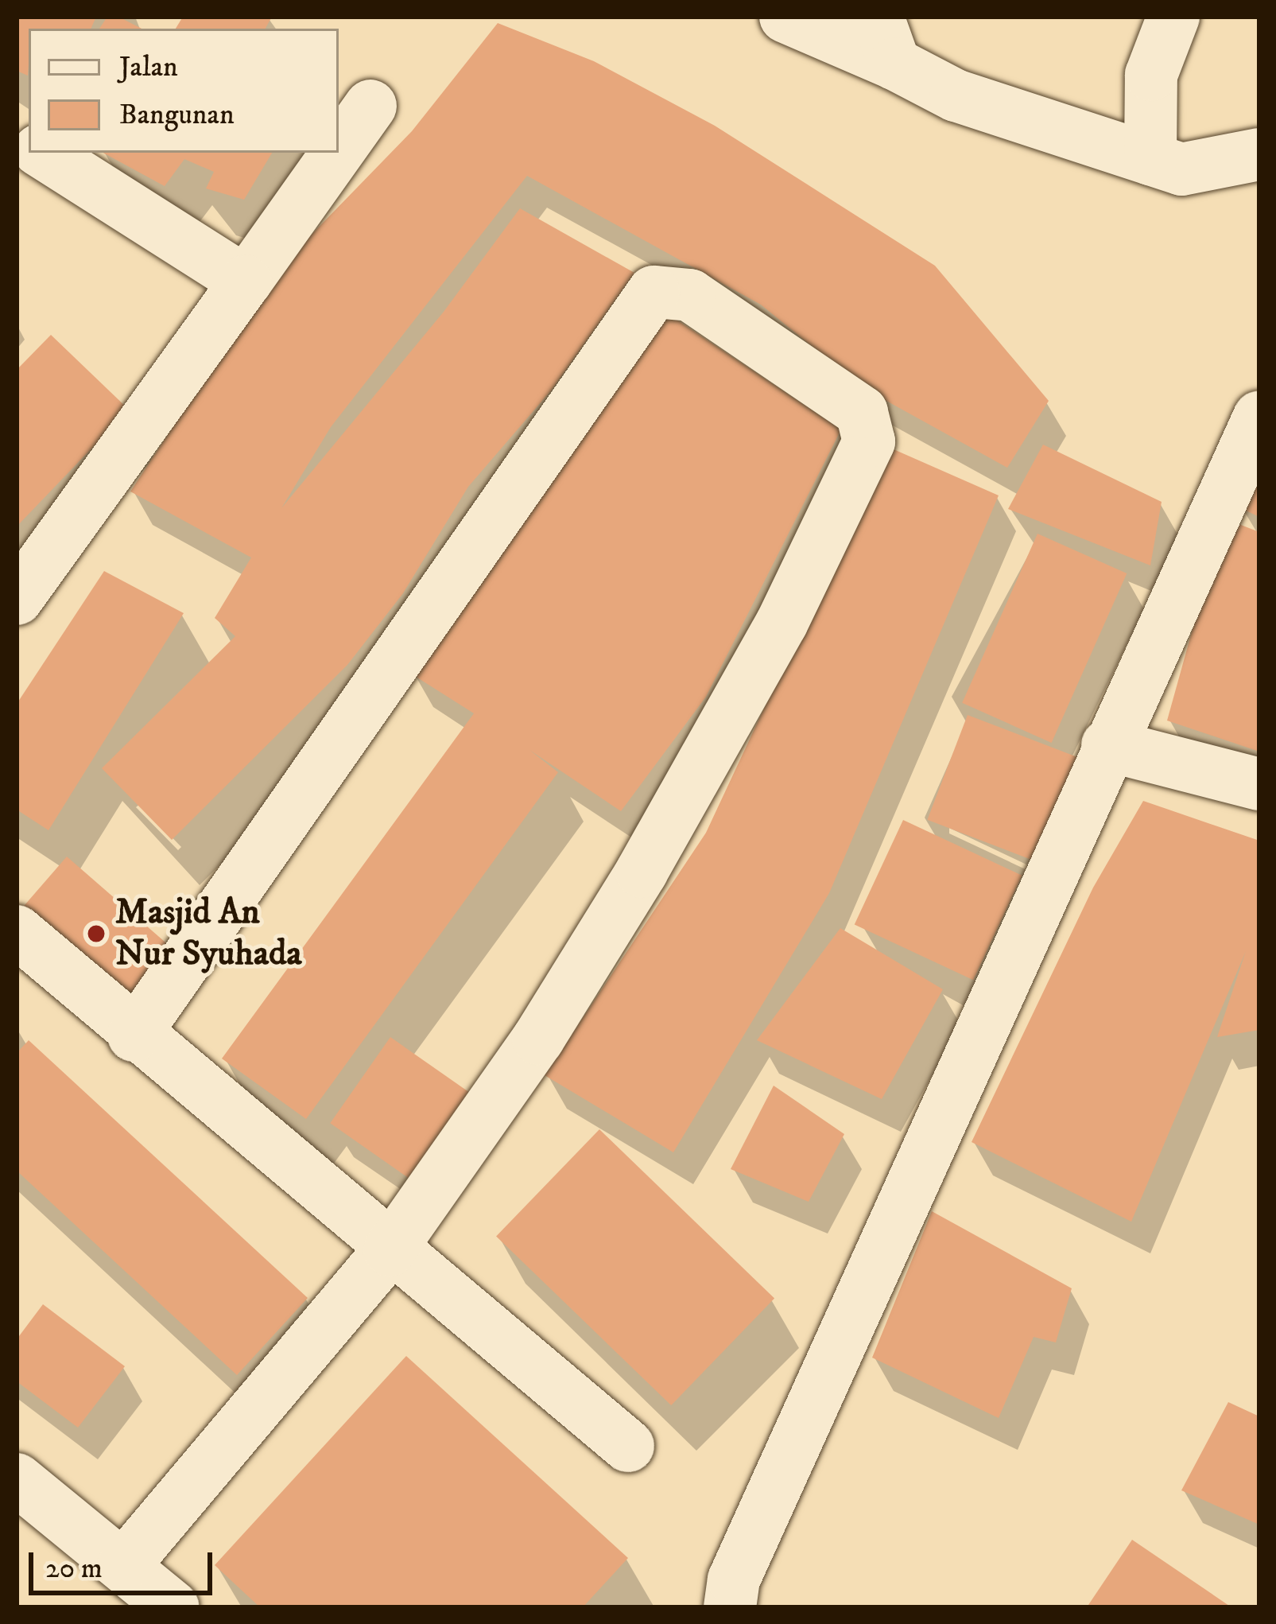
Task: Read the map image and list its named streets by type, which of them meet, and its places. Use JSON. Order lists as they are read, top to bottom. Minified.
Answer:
{"places":["Masjid An Nur Syuhada"],"legend":["Jalan","Bangunan"],"scale_bar":"20 m"}
